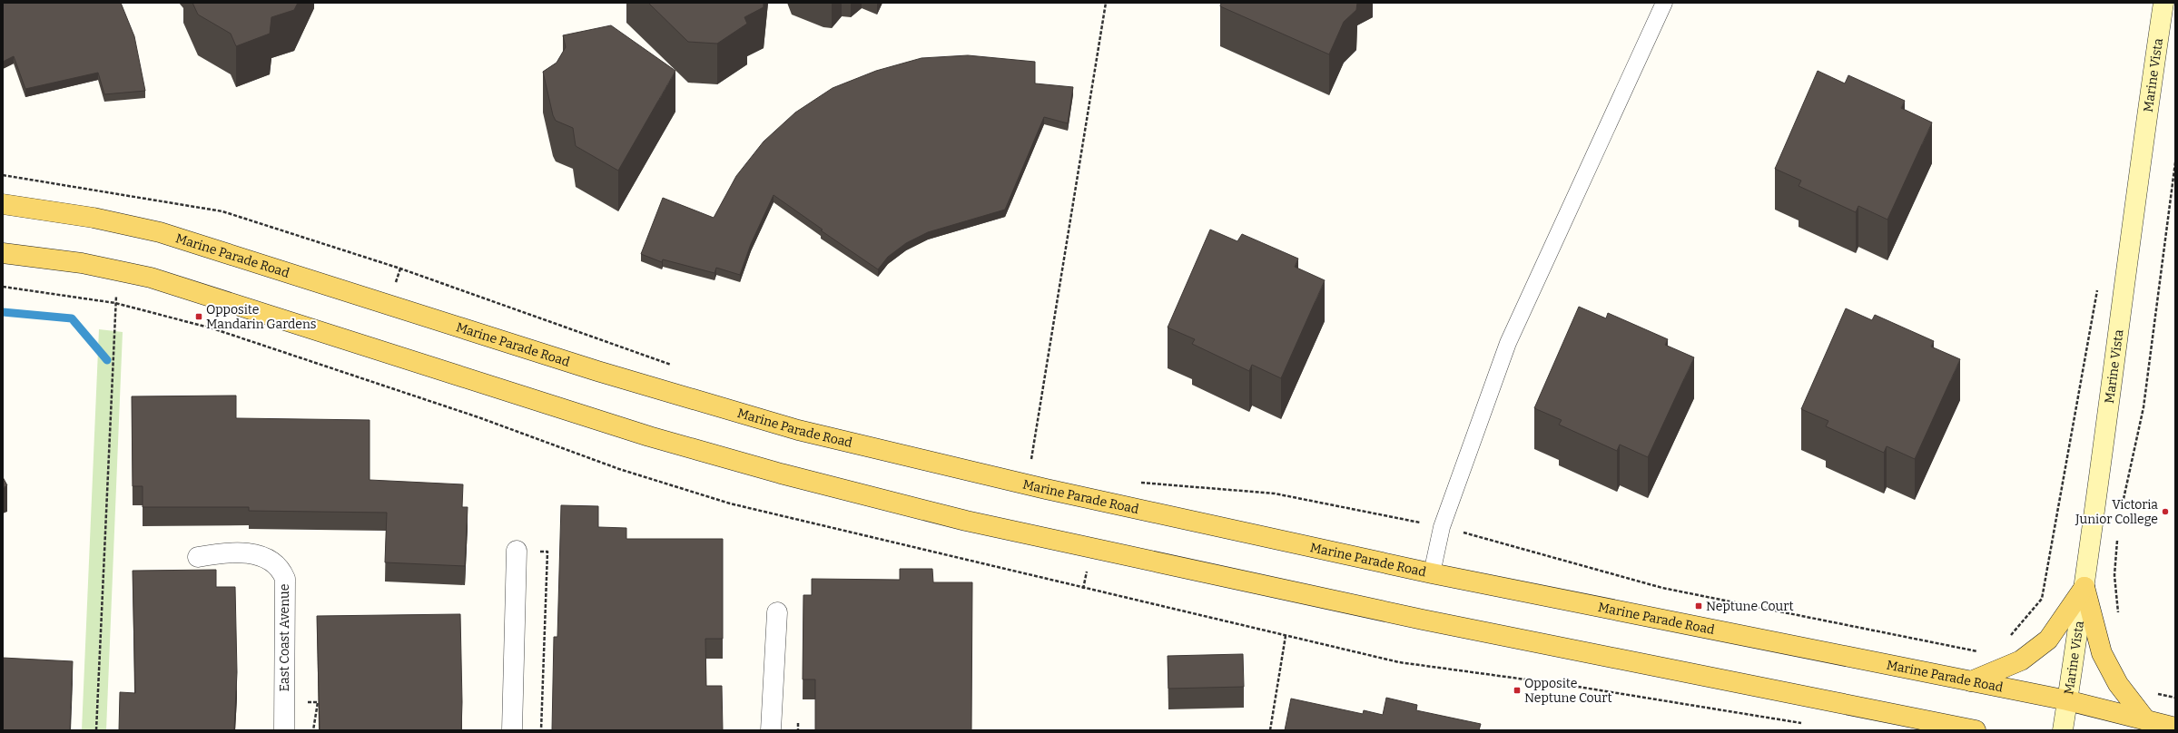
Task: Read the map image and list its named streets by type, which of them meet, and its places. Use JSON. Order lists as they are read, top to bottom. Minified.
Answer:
{"streets":{"main road":["Marine Parade Road"],"street":["Marine Vista","East Coast Avenue"]},"crossings":[["Marine Vista","Marine Parade Road"]],"places":{"transit":["Opposite Mandarin Gardens","Neptune Court","Opposite Neptune Court"],"other":["Victoria Junior College"]}}
